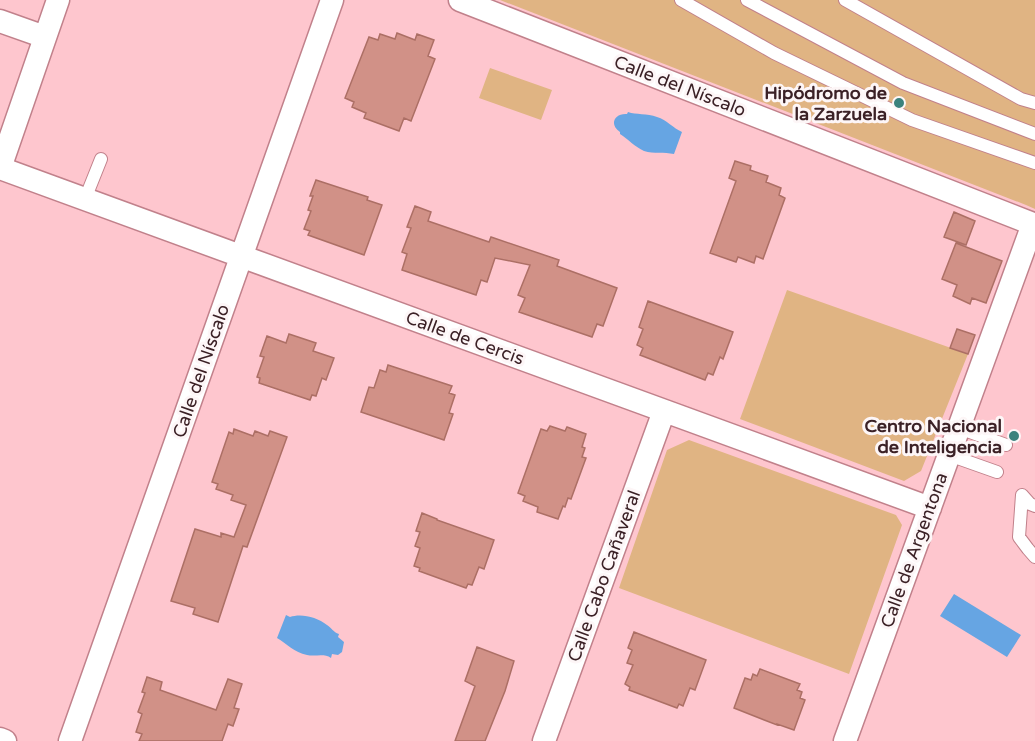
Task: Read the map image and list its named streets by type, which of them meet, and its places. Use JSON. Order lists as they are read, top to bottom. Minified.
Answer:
{"streets":{"street":["Calle del Níscalo","Calle de Cercis","Calle de Argentona","Calle Cabo Cañaveral"]},"crossings":[["Calle del Níscalo","Calle de Cercis"],["Calle del Níscalo","Calle de Argentona"],["Calle de Cercis","Calle de Argentona"],["Calle de Cercis","Calle Cabo Cañaveral"]],"places":["Hipódromo de la Zarzuela","Centro Nacional de Inteligencia"]}
